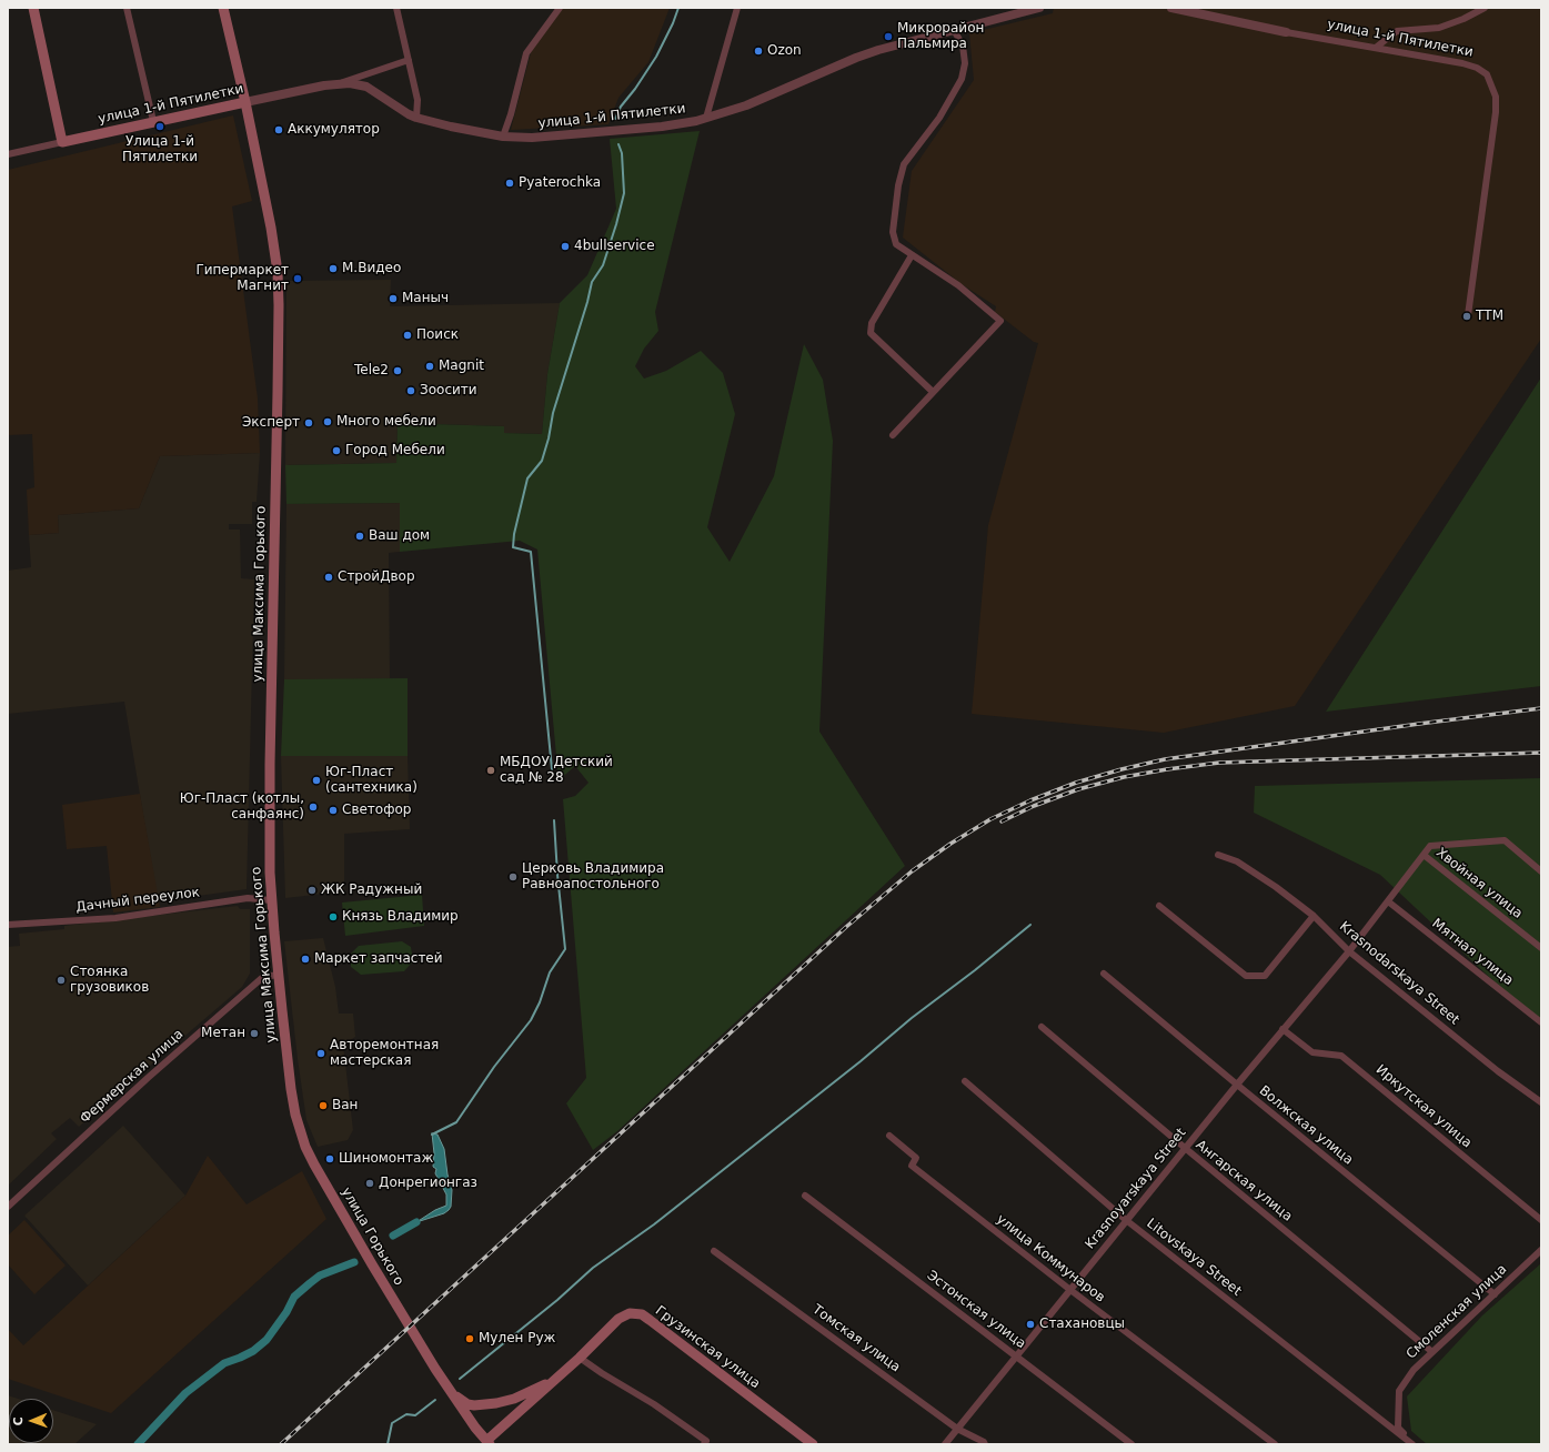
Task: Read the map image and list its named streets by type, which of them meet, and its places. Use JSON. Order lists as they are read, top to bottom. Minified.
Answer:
{"streets":{"main road":["улица 1-й Пятилетки","улица Максима Горького","улица Горького","Грузинская улица"],"street":["Хвойная улица","Дачный переулок","Мятная улица","Krasnodarskaya Street","Фермерская улица","Иркутская улица","Волжская улица","Ангарская улица","Krasnoyarskaya Street","Litovskaya Street","улица Коммунаров","Эстонская улица","Смоленская улица","Томская улица"]},"crossings":[["улица 1-й Пятилетки","улица Максима Горького"],["улица Максима Горького","Дачный переулок"],["улица Максима Горького","Фермерская улица"],["улица Максима Горького","улица Горького"],["Хвойная улица","Krasnoyarskaya Street"],["Мятная улица","Krasnoyarskaya Street"],["Krasnodarskaya Street","Krasnoyarskaya Street"],["Иркутская улица","Krasnoyarskaya Street"],["Волжская улица","Krasnoyarskaya Street"],["Волжская улица","Смоленская улица"],["Ангарская улица","Krasnoyarskaya Street"],["Ангарская улица","Смоленская улица"],["Krasnoyarskaya Street","Litovskaya Street"],["Krasnoyarskaya Street","улица Коммунаров"],["Krasnoyarskaya Street","Эстонская улица"],["Krasnoyarskaya Street","Томская улица"],["Litovskaya Street","Смоленская улица"]],"places":["Микрорайон Пальмира","Ozon","Улица 1-й Пятилетки","Аккумулятор","Pyaterochka","4bullservice","М.Видео","Гипермаркет Магнит","Маныч","ТТМ","Поиск","Magnit","Tele2","Зоосити","Много мебели","Эксперт","Город Мебели","Ваш дом","СтройДвор","МБДОУ Детский сад № 28","Юг-Пласт (сантехника)","Юг-Пласт (котлы, санфаянс)","Светофор","Церковь Владимира Равноапостольного","ЖК Радужный","Князь Владимир","Маркет запчастей","Стоянка грузовиков","Метан","Авторемонтная мастерская","Ван","Шиномонтаж","Донрегионгаз","Стахановцы","Мулен Руж"],"north":"left"}
